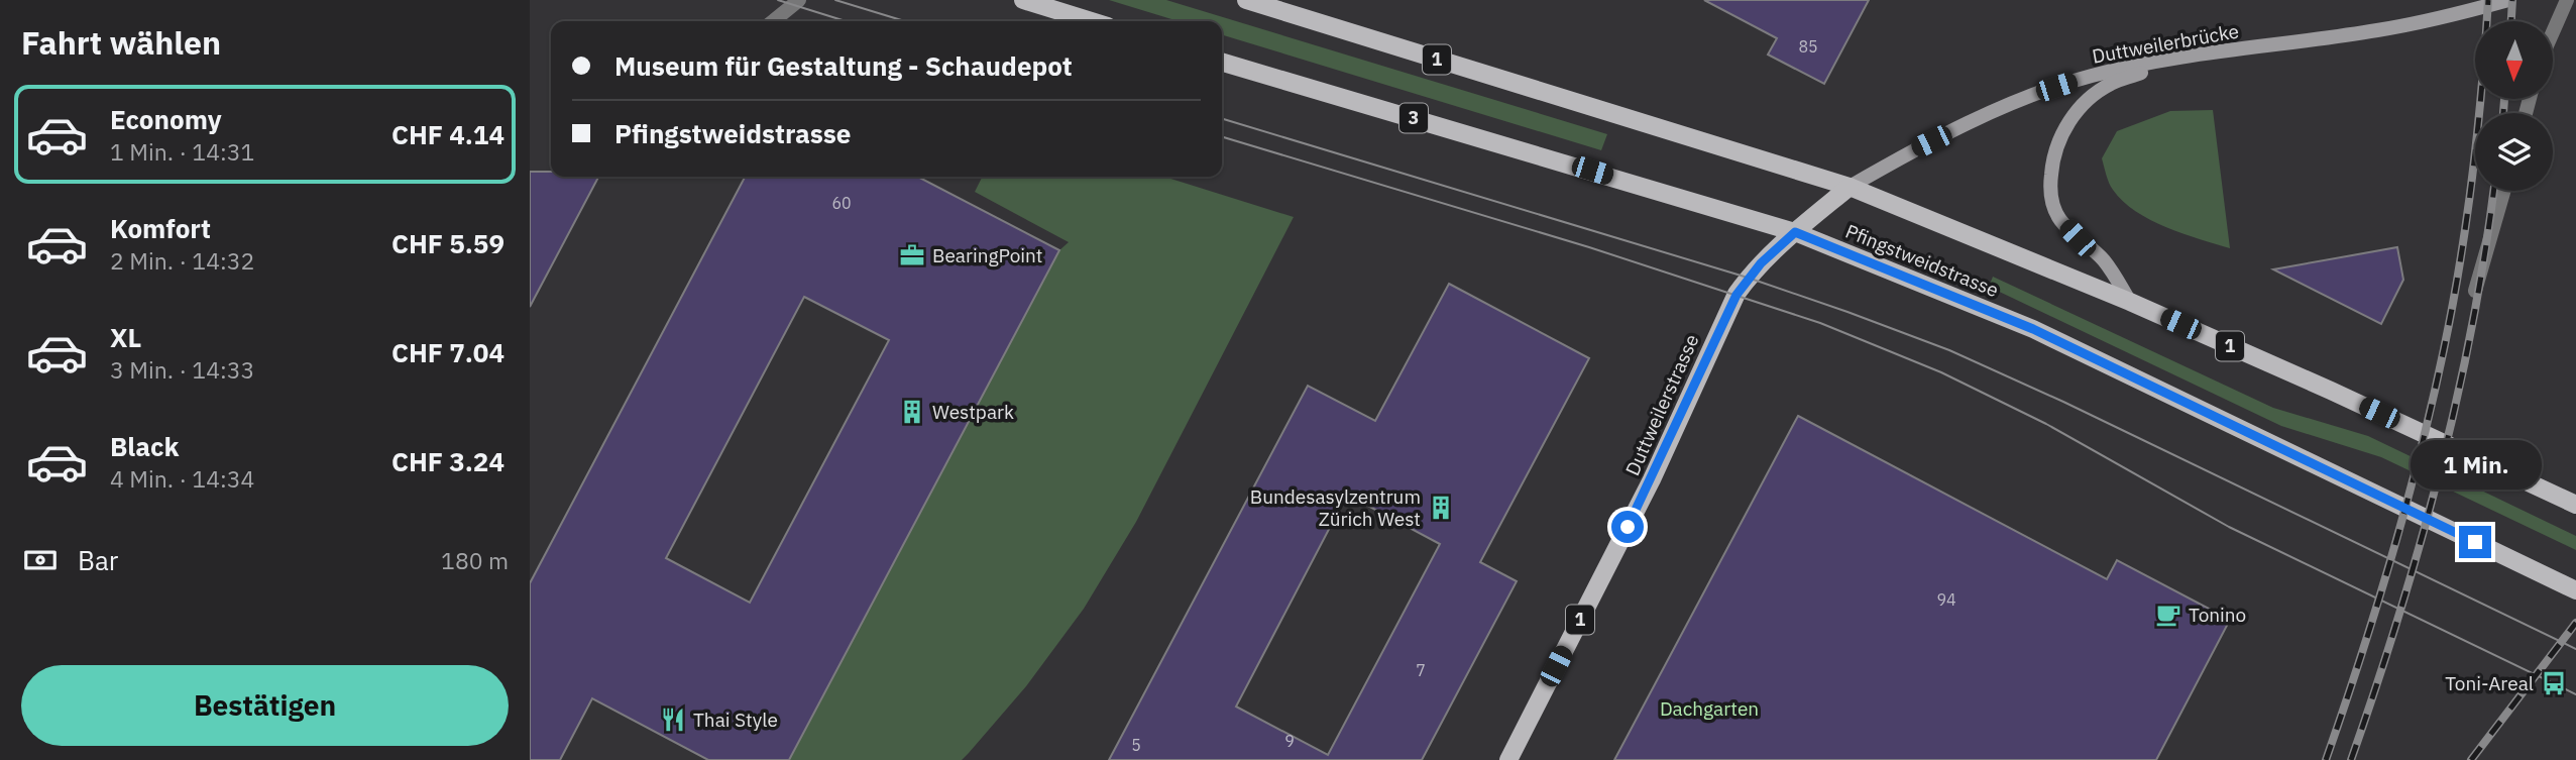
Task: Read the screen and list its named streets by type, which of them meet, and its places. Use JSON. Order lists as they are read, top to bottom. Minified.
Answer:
{"streets":{"main road":["1","3","Pfingstweidstrasse","Duttweilerstrasse"],"street":["Duttweilerbrücke"]},"crossings":[["Duttweilerbrücke","Pfingstweidstrasse"],["Duttweilerbrücke","Duttweilerstrasse"],["Pfingstweidstrasse","Duttweilerstrasse"]],"parks":["Dachgarten"],"places":{"office":["BearingPoint"],"building":["Westpark","Bundesasylzentrum Zürich West"],"cafe":["Tonino"],"bus stop":["Toni-Areal"],"restaurant":["Thai Style"]},"house_numbers":["85","60","94","7","9","5"],"north":"bottom","page":{"heading":"Fahrt wählen","banner":["Museum für Gestaltung - Schaudepot","Pfingstweidstrasse"],"list":[{"name":"Economy","note":"1 Min. · 14:31","value":"CHF 4.14"},{"name":"Komfort","note":"2 Min. · 14:32","value":"CHF 5.59"},{"name":"XL","note":"3 Min. · 14:33","value":"CHF 7.04"},{"name":"Black","note":"4 Min. · 14:34","value":"CHF 3.24"}],"bubble":"1 Min.","pay":["Bar","180 m"],"buttons":"Bestätigen"}}
